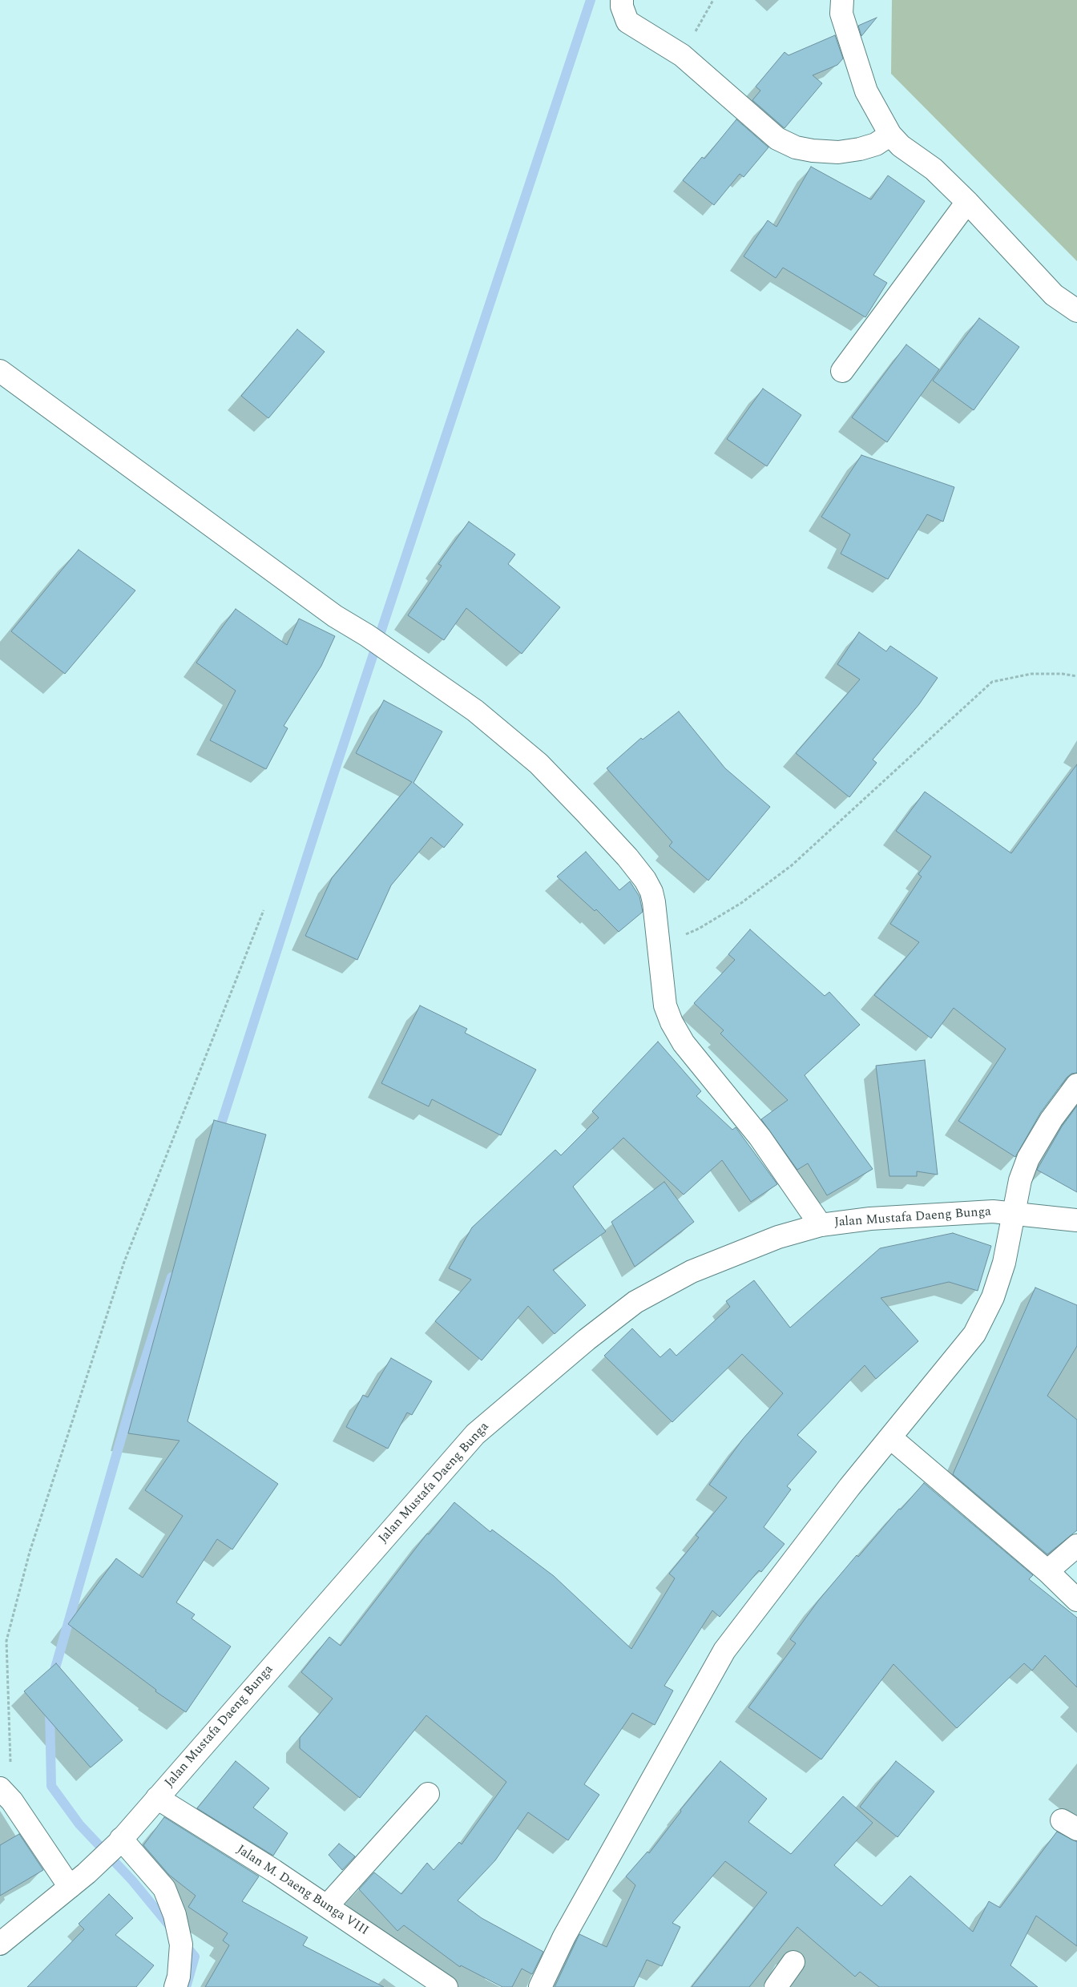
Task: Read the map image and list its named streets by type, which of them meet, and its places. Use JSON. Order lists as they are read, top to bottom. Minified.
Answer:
{"streets":{"street":["Jalan Mustafa Daeng Bunga","Jalan M. Daeng Bunga VIII"]},"crossings":[["Jalan Mustafa Daeng Bunga","Jalan M. Daeng Bunga VIII"]]}
